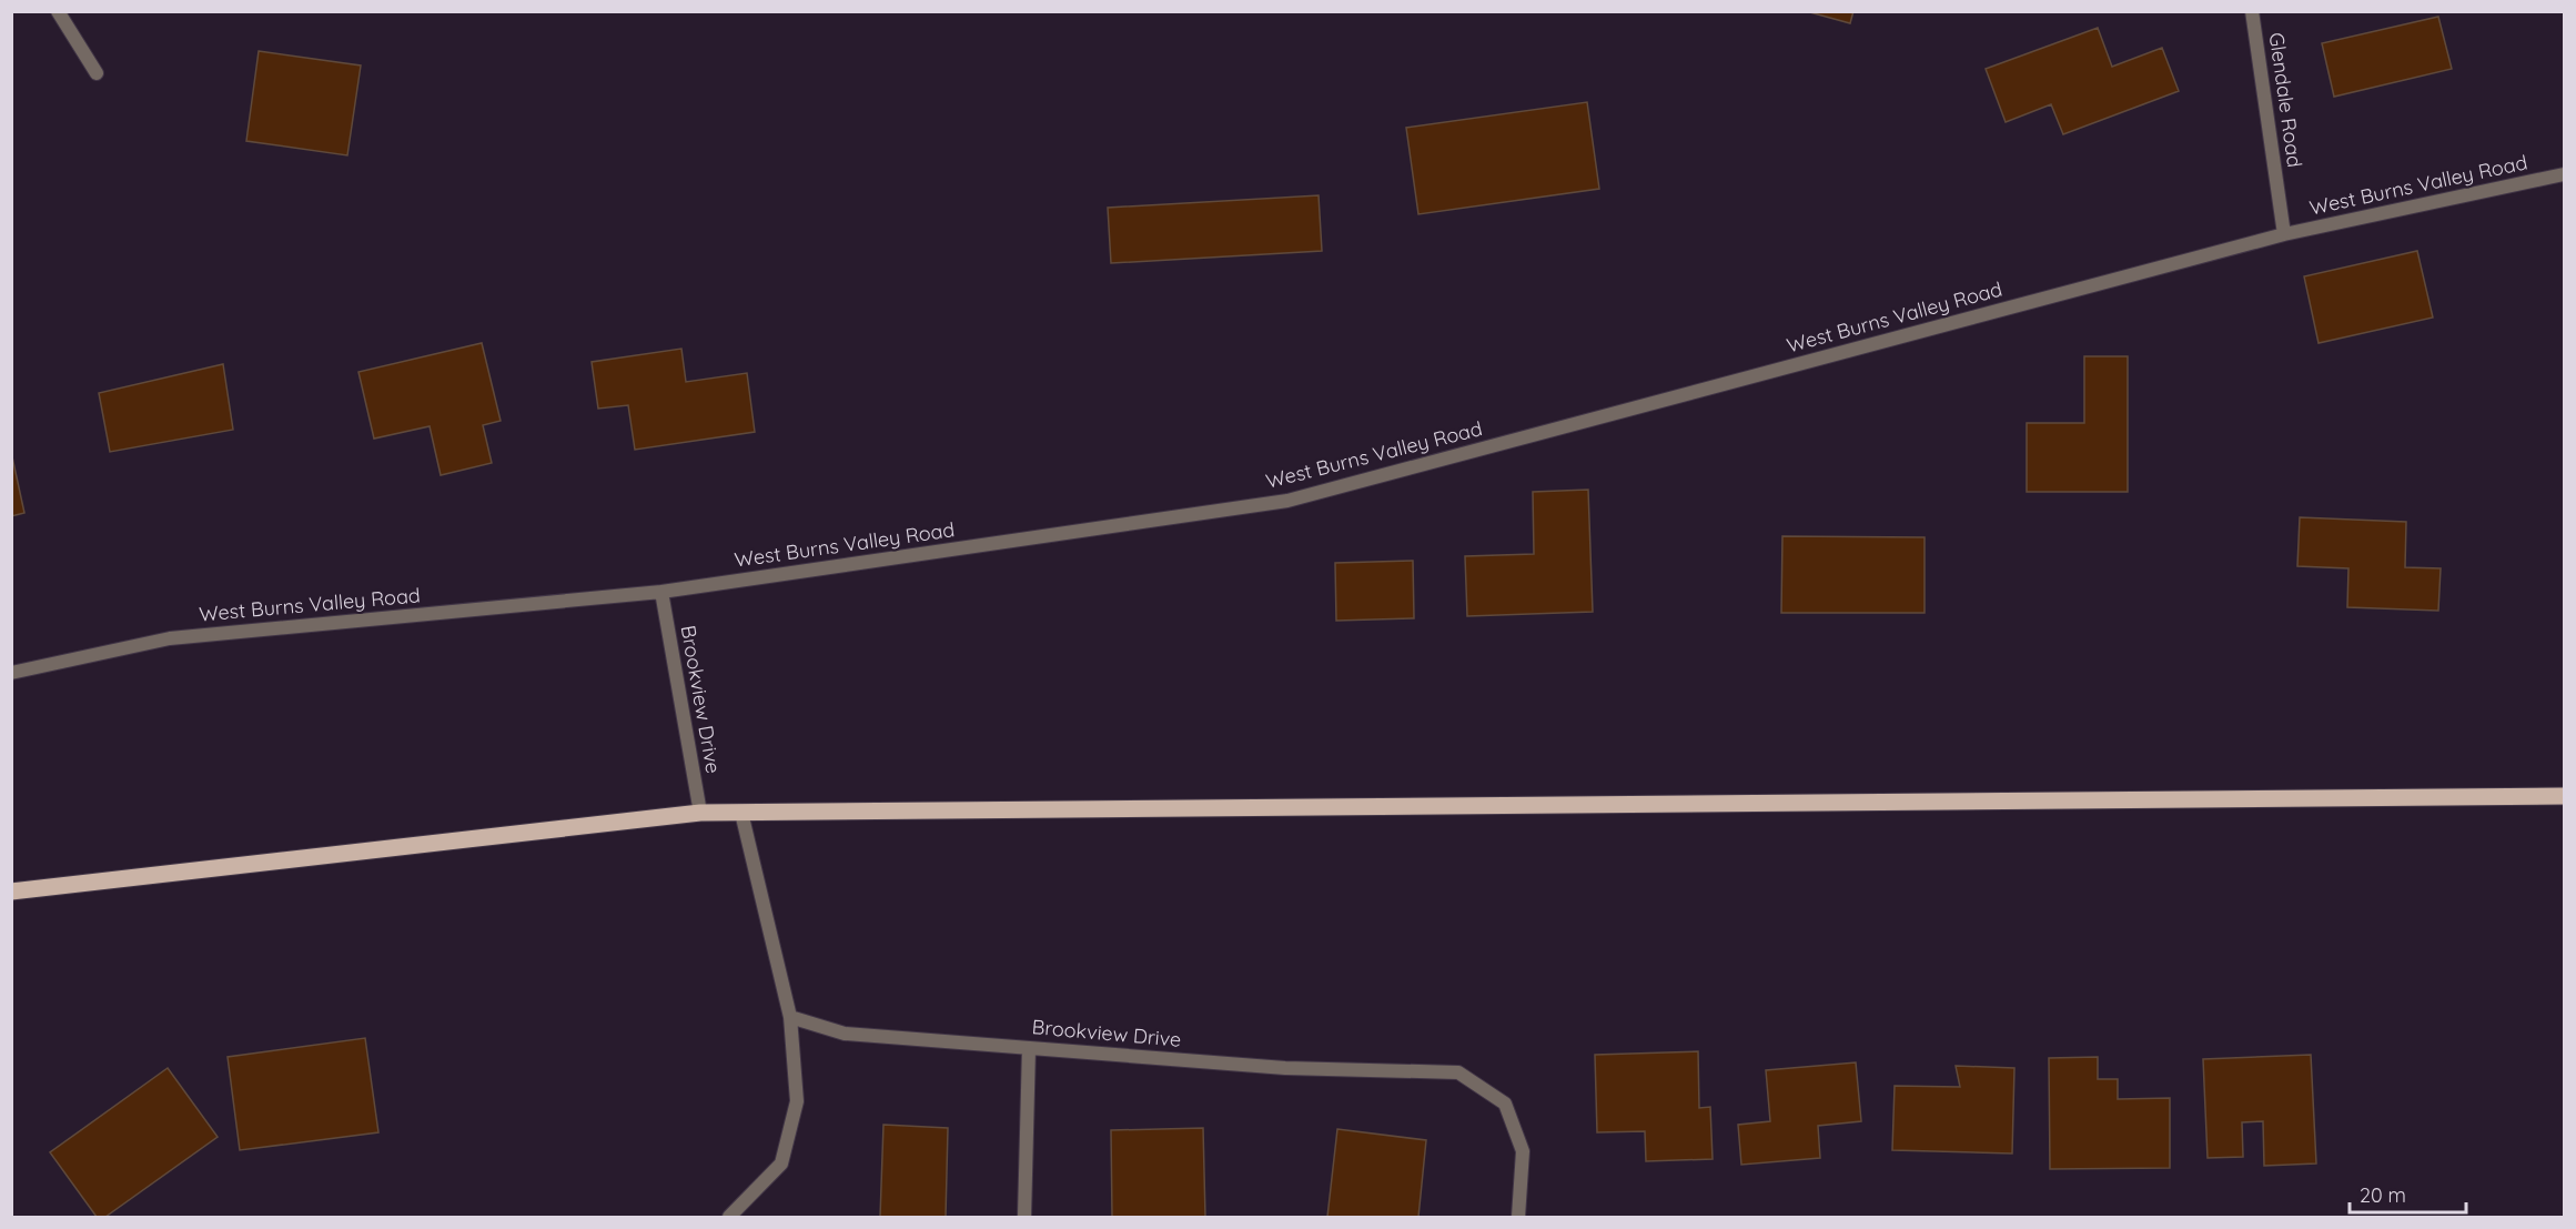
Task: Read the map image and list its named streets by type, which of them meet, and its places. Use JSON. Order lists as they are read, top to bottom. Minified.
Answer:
{"streets":{"street":["Glendale Road","West Burns Valley Road","Brookview Drive"]},"crossings":[["Glendale Road","West Burns Valley Road"],["West Burns Valley Road","Brookview Drive"]],"scale_bar":"20 m"}
